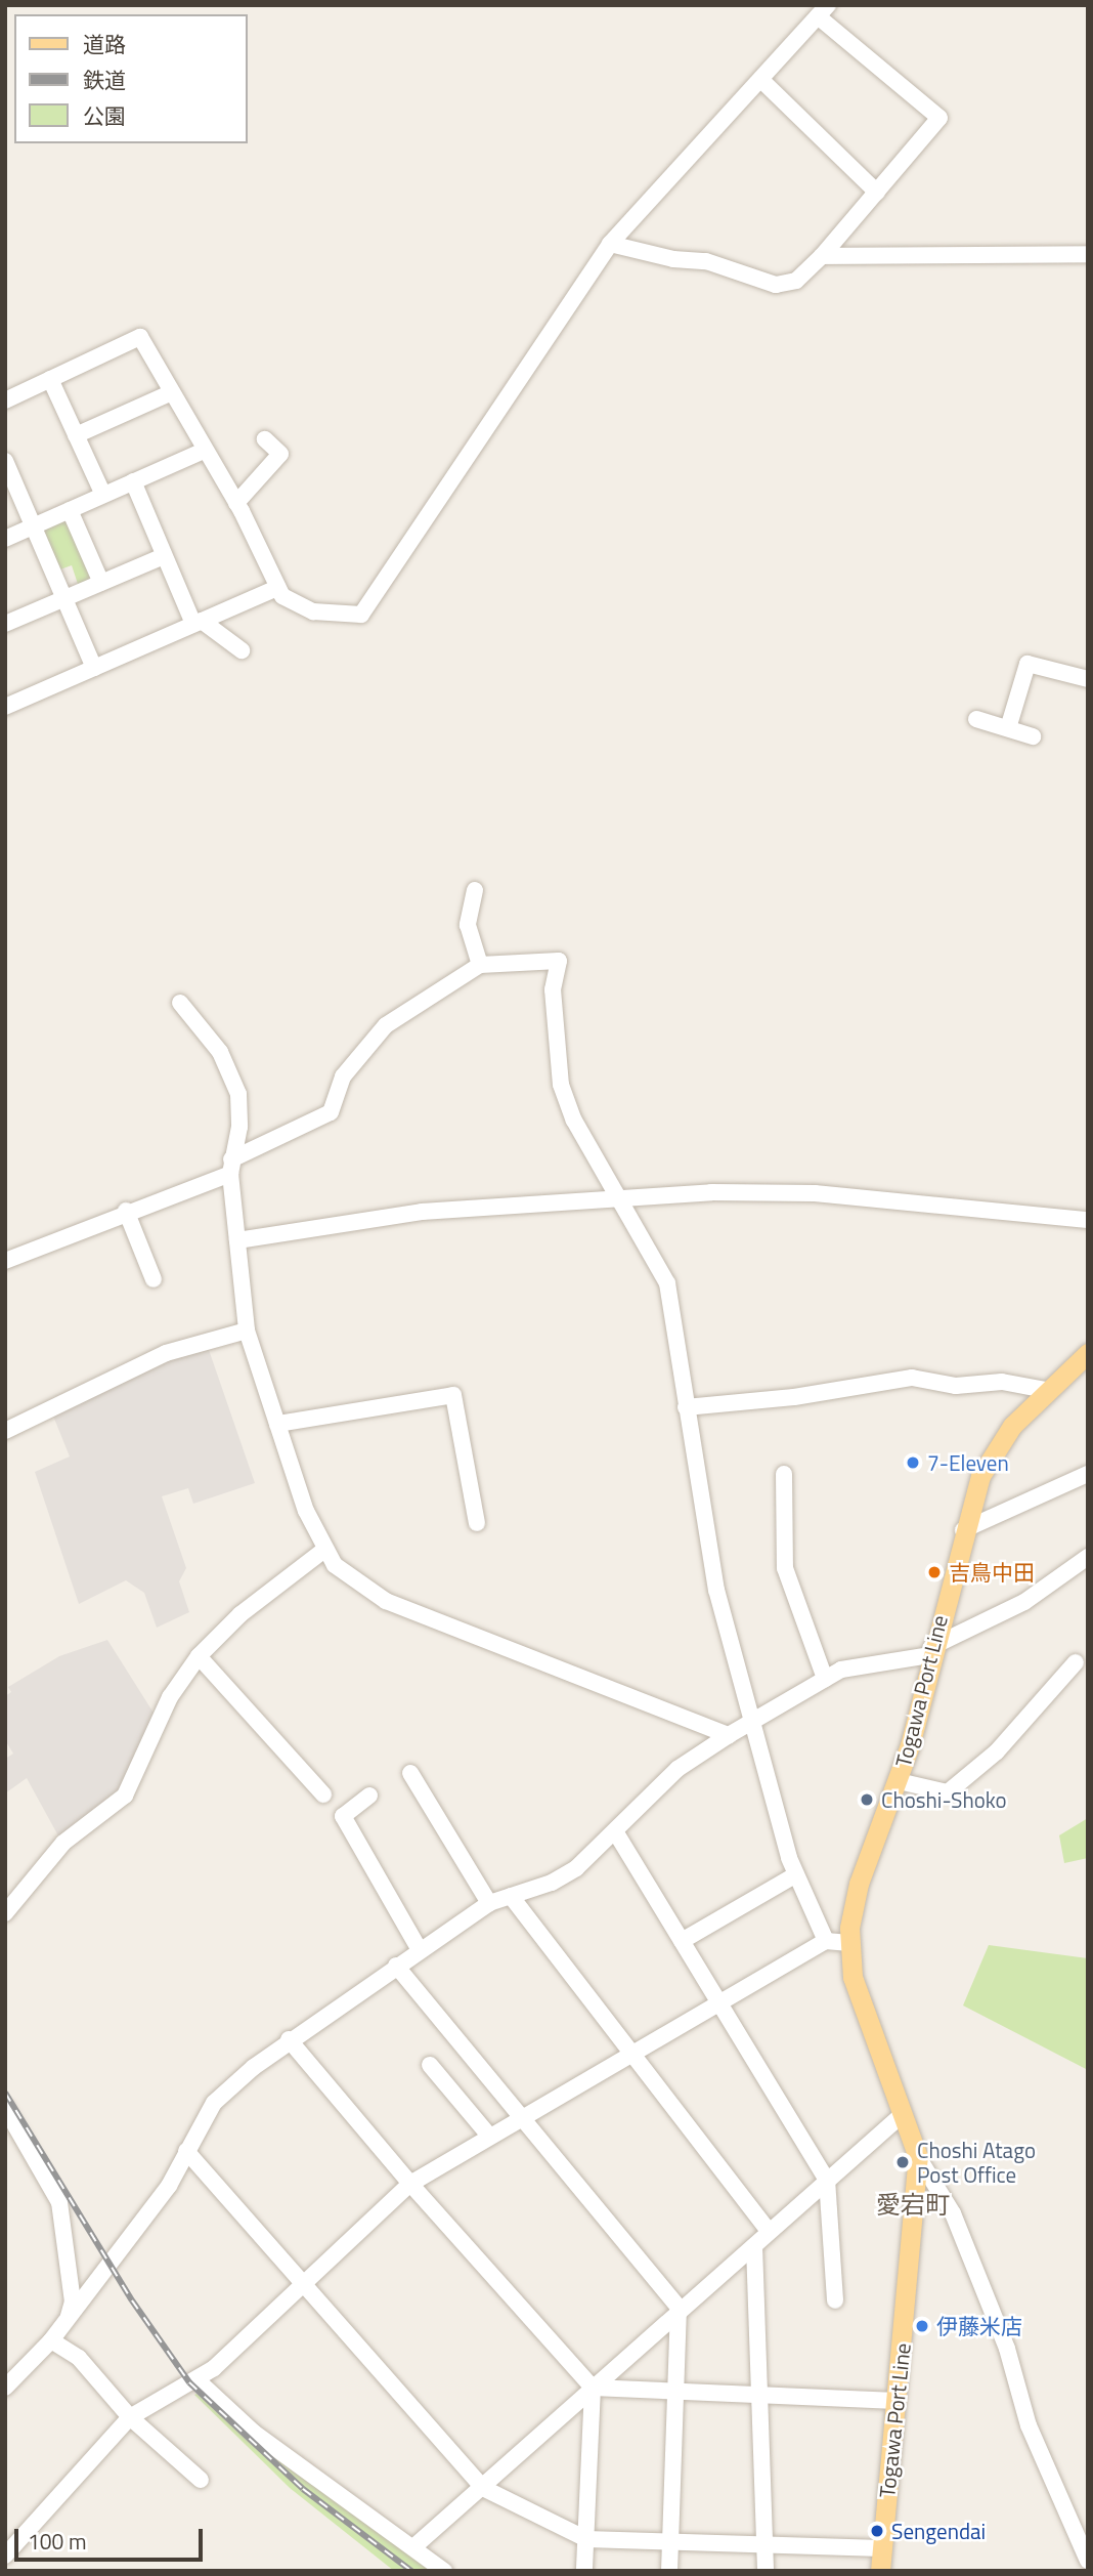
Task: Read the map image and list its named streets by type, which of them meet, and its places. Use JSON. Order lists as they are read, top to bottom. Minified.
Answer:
{"streets":{"main road":["Togawa Port Line"]},"districts":["愛宕町"],"places":["7-Eleven","吉鳥中田","Choshi-Shoko","Choshi Atago Post Office","伊藤米店","Sengendai"],"legend":["道路","鉄道","公園"],"scale_bar":"100 m"}
